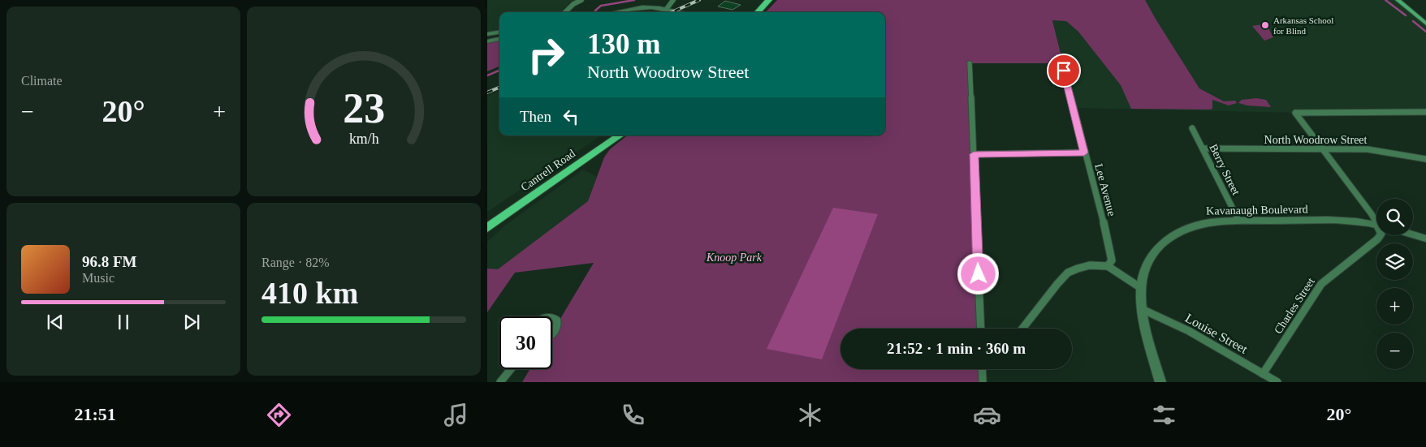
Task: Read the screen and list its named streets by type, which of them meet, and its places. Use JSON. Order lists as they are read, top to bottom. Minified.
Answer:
{"streets":{"main road":["Cantrell Road"],"street":["North Woodrow Street","Berry Street","Lee Avenue","Kavanaugh Boulevard","Charles Street","Louise Street"]},"crossings":[["North Woodrow Street","Berry Street"],["Berry Street","Kavanaugh Boulevard"],["Kavanaugh Boulevard","Louise Street"],["Charles Street","Louise Street"]],"parks":["Knoop Park"],"places":["Arkansas School for Blind"],"page":{"tile":["Climate",["Range · 82%","410 km"]],"turn":["130 m","North Woodrow Street"],"heat":["−","20°","+"],"then":"Then","map_buttons":["+","−"],"song":["96.8 FM","Music"],"limit":"30","trip":"21:52 · 1 min · 360 m","tabs":["21:51","20°"],"gauge":["23","km/h"]}}
